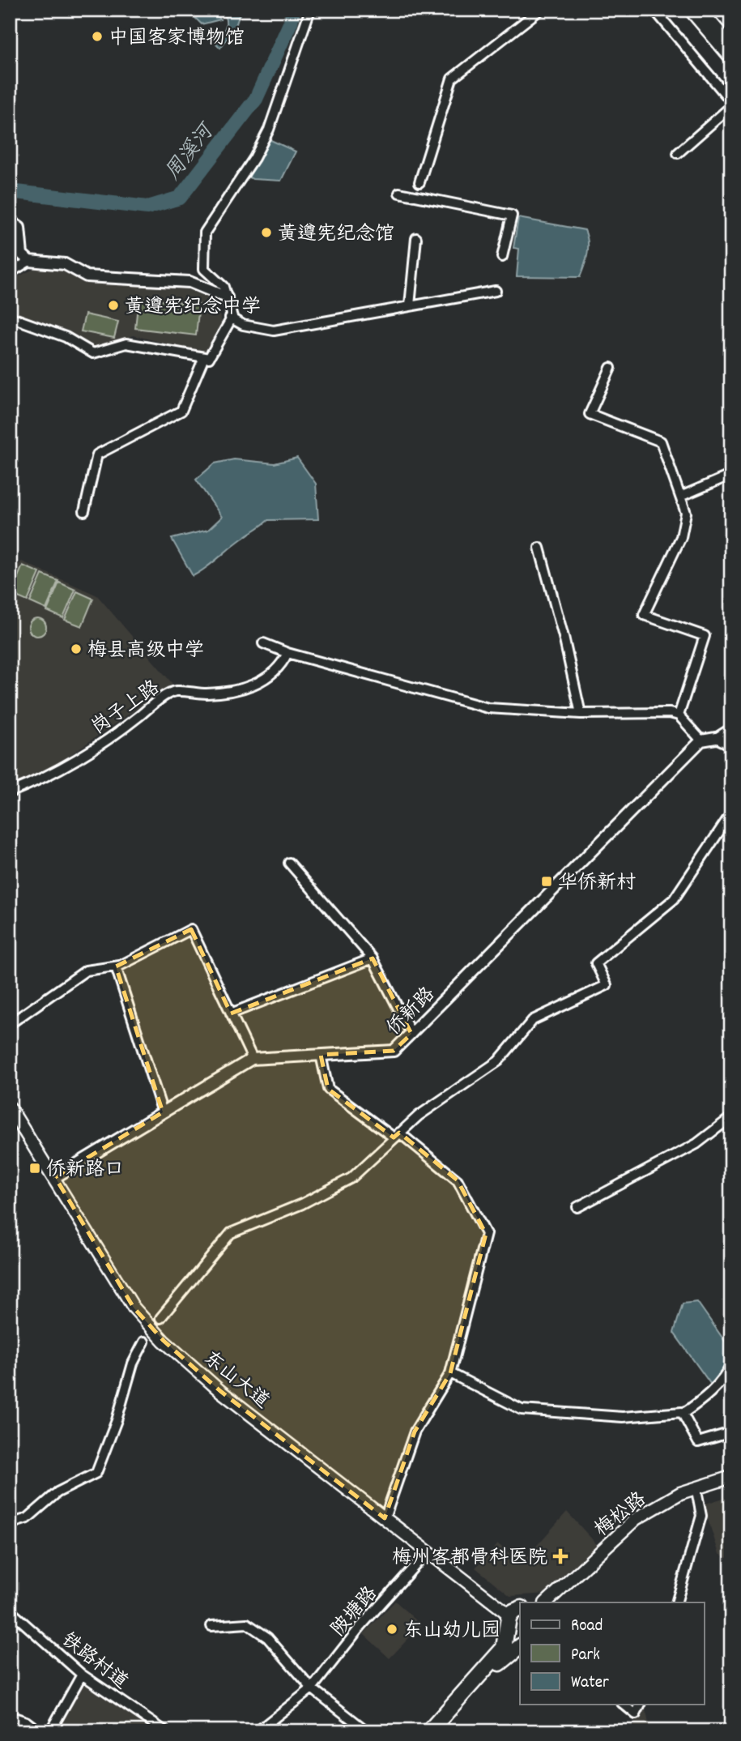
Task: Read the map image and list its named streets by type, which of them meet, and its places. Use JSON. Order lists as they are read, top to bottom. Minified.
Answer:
{"streets":{"main road":["东山大道","梅松路"],"street":["岗子上路","侨新路","陂塘路","铁路村道"]},"crossings":[["侨新路","东山大道"]],"water":["周溪河"],"places":{"other":["中国客家博物馆","黄遵宪纪念馆","黄遵宪纪念中学","梅县高级中学","东山幼儿园"],"transit":["华侨新村","侨新路口"],"health":["梅州客都骨科医院"]},"legend":["Road","Park","Water"]}
